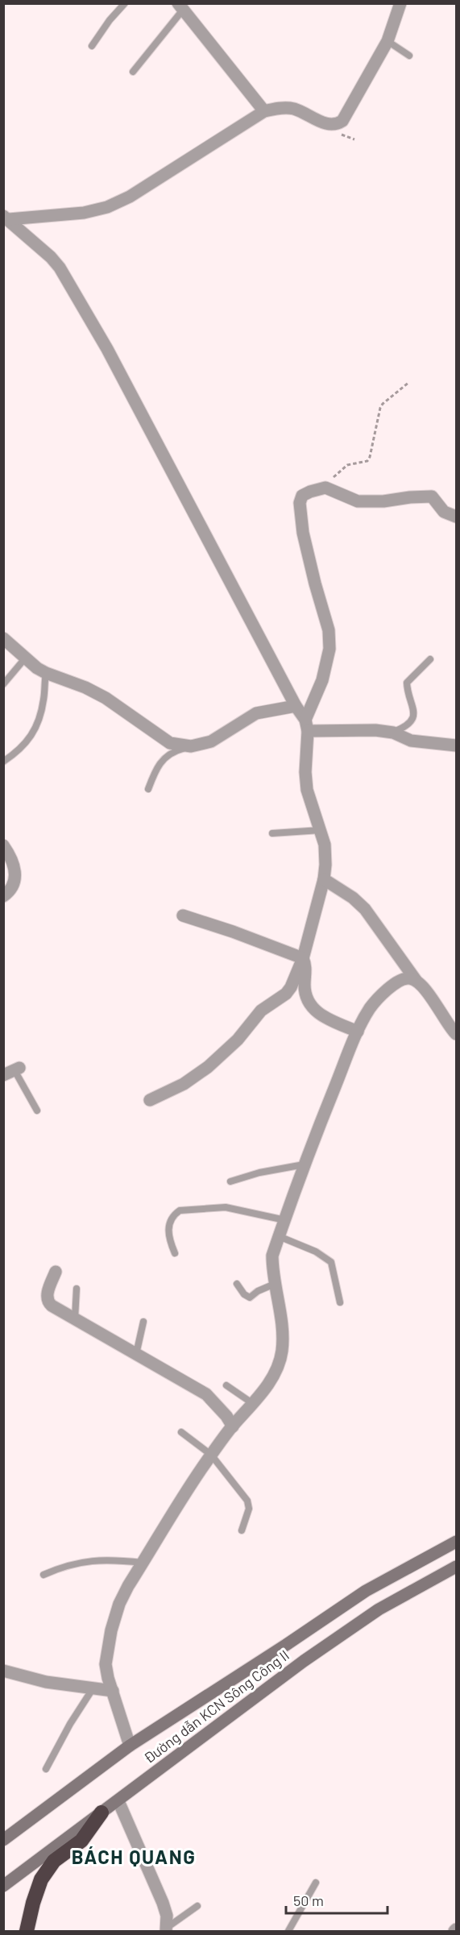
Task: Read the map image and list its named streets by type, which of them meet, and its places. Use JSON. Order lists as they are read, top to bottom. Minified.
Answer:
{"streets":{"street":["Đường dẫn KCN Sông Công II"]},"districts":["BÁCH QUANG"],"scale_bar":"50 m"}
